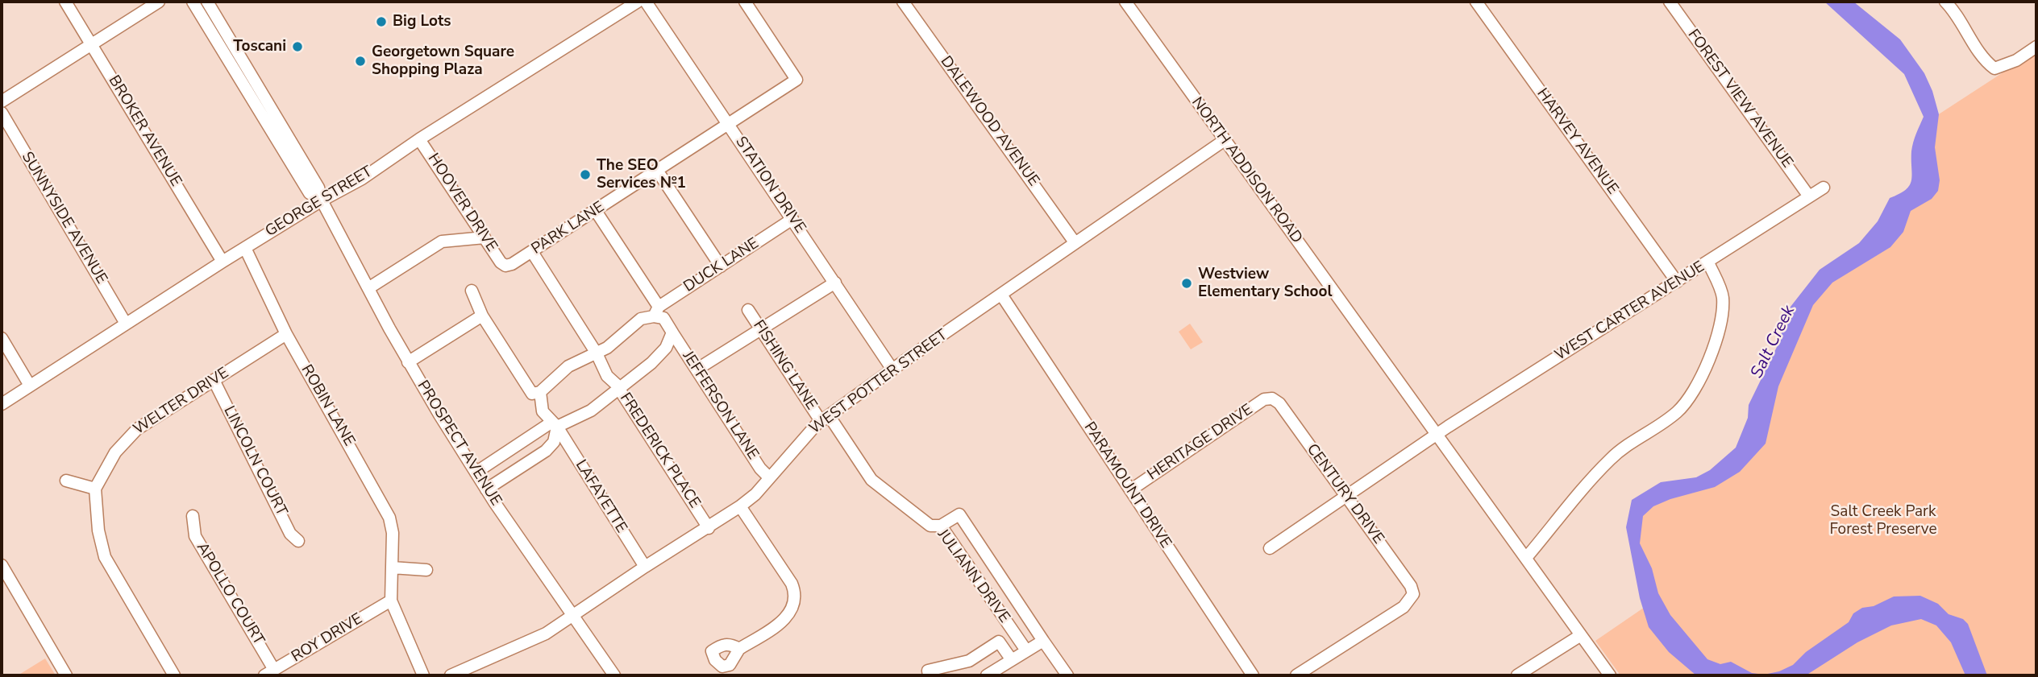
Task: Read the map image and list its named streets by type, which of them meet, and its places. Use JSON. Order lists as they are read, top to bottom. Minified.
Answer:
{"streets":{"street":["FOREST VIEW AVENUE","DALEWOOD AVENUE","BROKER AVENUE","HARVEY AVENUE","NORTH ADDISON ROAD","STATION DRIVE","GEORGE STREET","HOOVER DRIVE","SUNNYSIDE AVENUE","PARK LANE","DUCK LANE","WEST CARTER AVENUE","FISHING LANE","WEST POTTER STREET","WELTER DRIVE","ROBIN LANE","JEFFERSON LANE","HERITAGE DRIVE","PROSPECT AVENUE","FREDERICK PLACE","LINCOLN COURT","PARAMOUNT DRIVE","CENTURY DRIVE","LAFAYETTE","JULIANN DRIVE","APOLLO COURT","ROY DRIVE"]},"crossings":[["FOREST VIEW AVENUE","WEST CARTER AVENUE"],["DALEWOOD AVENUE","WEST POTTER STREET"],["BROKER AVENUE","GEORGE STREET"],["HARVEY AVENUE","WEST CARTER AVENUE"],["NORTH ADDISON ROAD","WEST CARTER AVENUE"],["NORTH ADDISON ROAD","WEST POTTER STREET"],["STATION DRIVE","PARK LANE"],["STATION DRIVE","DUCK LANE"],["STATION DRIVE","WEST POTTER STREET"],["GEORGE STREET","HOOVER DRIVE"],["GEORGE STREET","SUNNYSIDE AVENUE"],["GEORGE STREET","ROBIN LANE"],["GEORGE STREET","PROSPECT AVENUE"],["HOOVER DRIVE","PARK LANE"],["PARK LANE","JEFFERSON LANE"],["PARK LANE","FREDERICK PLACE"],["DUCK LANE","JEFFERSON LANE"],["DUCK LANE","FREDERICK PLACE"],["DUCK LANE","LAFAYETTE"],["WEST CARTER AVENUE","CENTURY DRIVE"],["FISHING LANE","WEST POTTER STREET"],["FISHING LANE","JULIANN DRIVE"],["WEST POTTER STREET","JEFFERSON LANE"],["WEST POTTER STREET","PROSPECT AVENUE"],["WEST POTTER STREET","FREDERICK PLACE"],["WEST POTTER STREET","PARAMOUNT DRIVE"],["WEST POTTER STREET","LAFAYETTE"],["WEST POTTER STREET","JULIANN DRIVE"],["WELTER DRIVE","ROBIN LANE"],["WELTER DRIVE","LINCOLN COURT"],["ROBIN LANE","ROY DRIVE"],["HERITAGE DRIVE","PARAMOUNT DRIVE"],["HERITAGE DRIVE","CENTURY DRIVE"],["APOLLO COURT","ROY DRIVE"]],"water":["Salt Creek"],"parks":["Salt Creek Park Forest Preserve"],"places":["Big Lots","Toscani","Georgetown Square Shopping Plaza","The SEO Services №1","Westview Elementary School"]}
